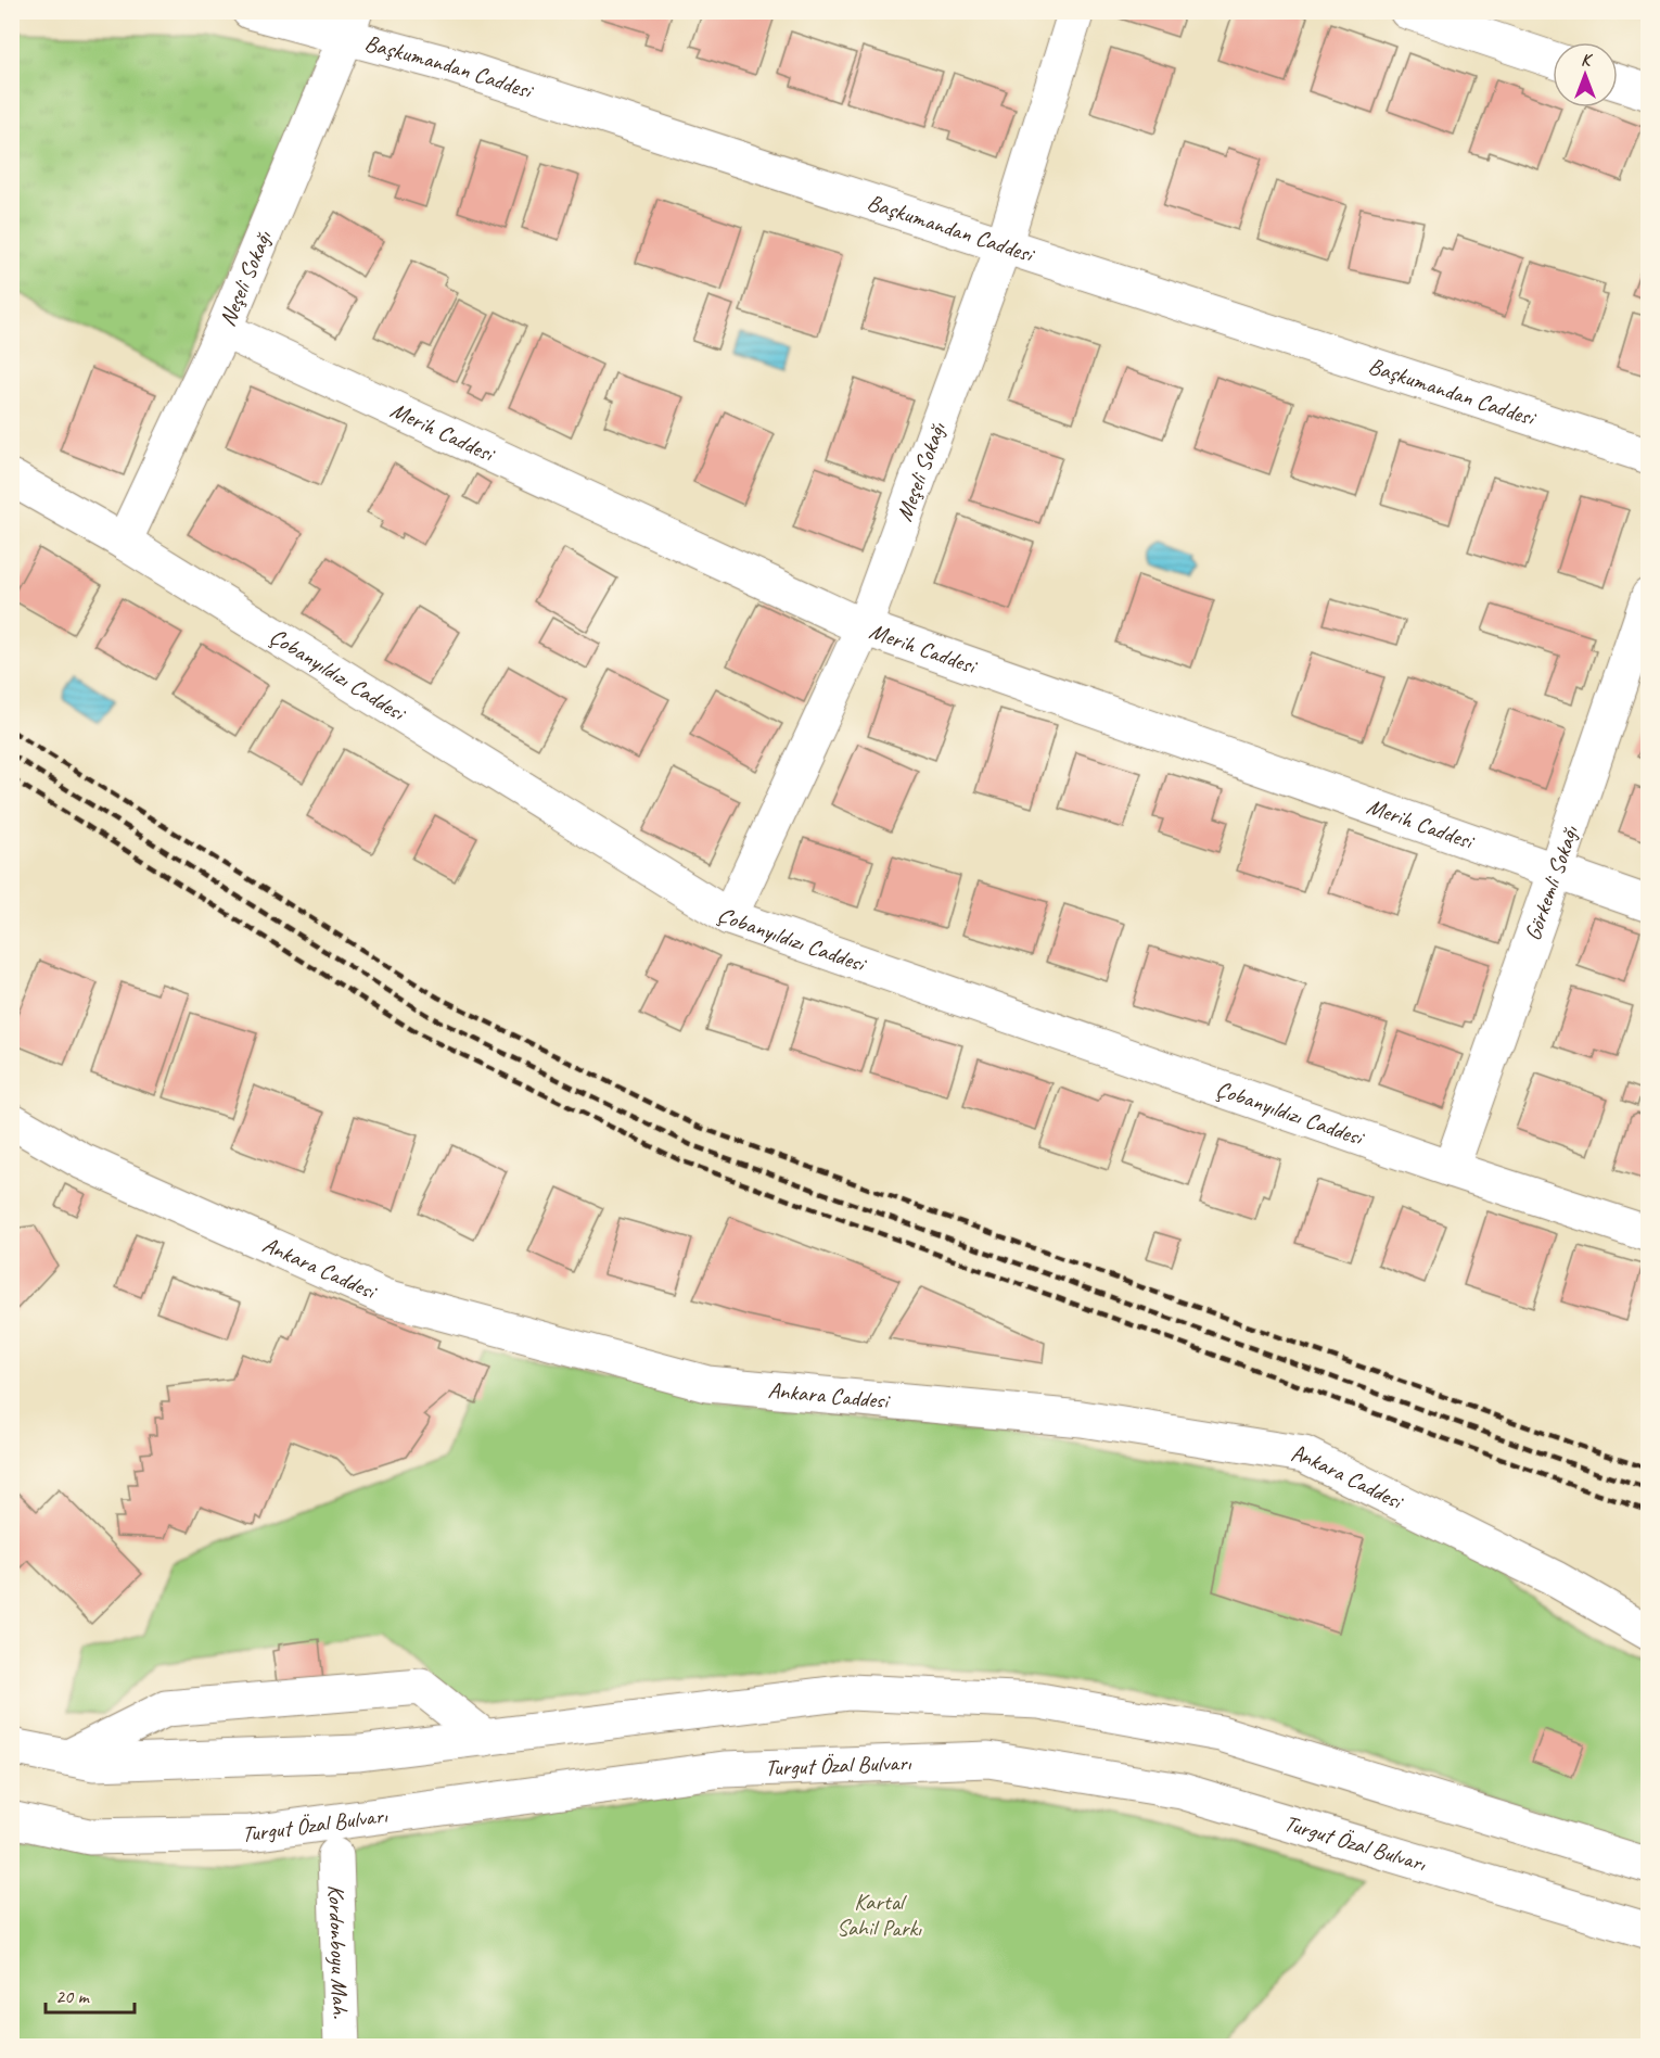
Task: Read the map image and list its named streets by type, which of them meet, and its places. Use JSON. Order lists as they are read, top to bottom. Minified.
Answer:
{"streets":{"main road":["Başkumandan Caddesi","Neşeli Sokağı","Merih Caddesi","Meşeli Sokağı","Çobanyıldızı Caddesi","Görkemli Sokağı","Ankara Caddesi","Turgut Özal Bulvarı","Kordonboyu Mah."]},"crossings":[["Başkumandan Caddesi","Neşeli Sokağı"],["Başkumandan Caddesi","Meşeli Sokağı"],["Neşeli Sokağı","Merih Caddesi"],["Neşeli Sokağı","Çobanyıldızı Caddesi"],["Merih Caddesi","Meşeli Sokağı"],["Merih Caddesi","Görkemli Sokağı"],["Meşeli Sokağı","Çobanyıldızı Caddesi"],["Çobanyıldızı Caddesi","Görkemli Sokağı"]],"parks":["Kartal Sahil Parkı"],"scale_bar":"20 m","north":"top"}
